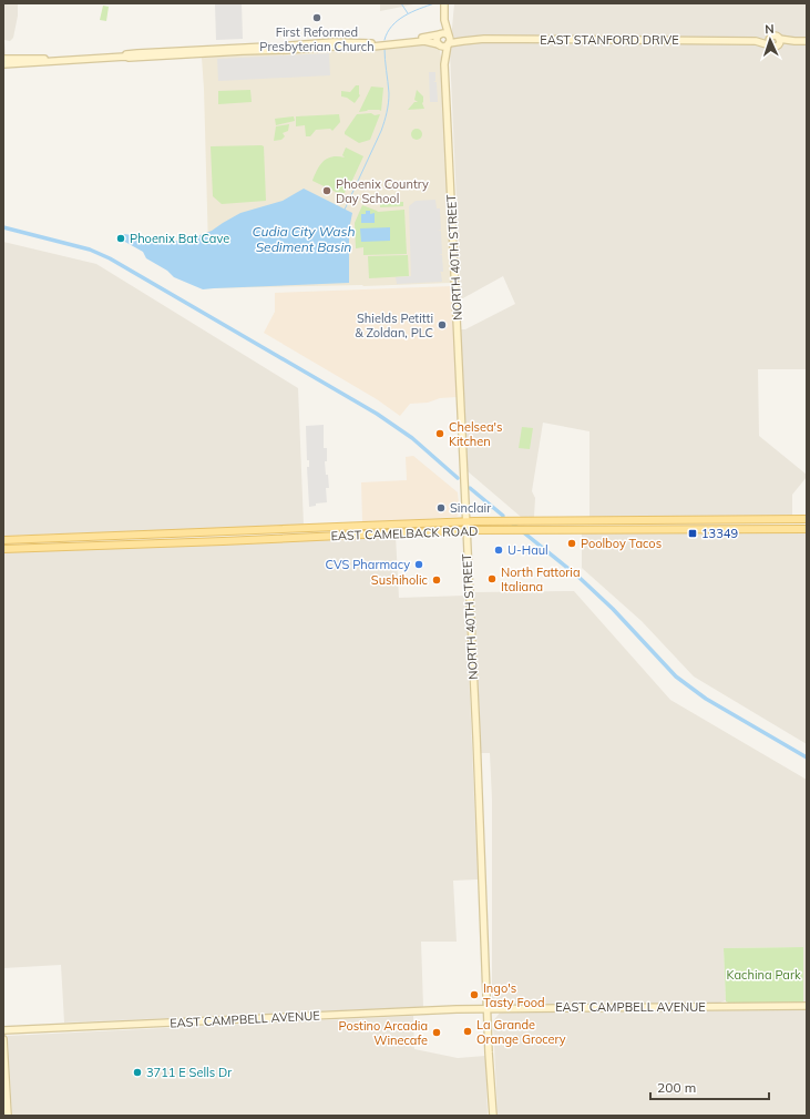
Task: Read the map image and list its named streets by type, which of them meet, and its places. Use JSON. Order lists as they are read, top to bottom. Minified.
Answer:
{"streets":{"main road":["EAST CAMELBACK ROAD"],"street":["EAST STANFORD DRIVE","NORTH 40TH STREET","EAST CAMPBELL AVENUE"]},"crossings":[["EAST STANFORD DRIVE","NORTH 40TH STREET"],["NORTH 40TH STREET","EAST CAMELBACK ROAD"],["NORTH 40TH STREET","EAST CAMPBELL AVENUE"]],"water":["Cudia City Wash Sediment Basin"],"parks":["Kachina Park"],"places":{"other":["First Reformed Presbyterian Church","Phoenix Country Day School","Phoenix Bat Cave","Shields Petitti & Zoldan, PLC","Chelsea's Kitchen","Sinclair","Poolboy Tacos","U-Haul","CVS Pharmacy","North Fattoria Italiana","Sushiholic","Ingo's Tasty Food","La Grande Orange Grocery","Postino Arcadia Winecafe","3711 E Sells Dr"],"transit":["13349"]},"scale_bar":"200 m","north":"top"}
